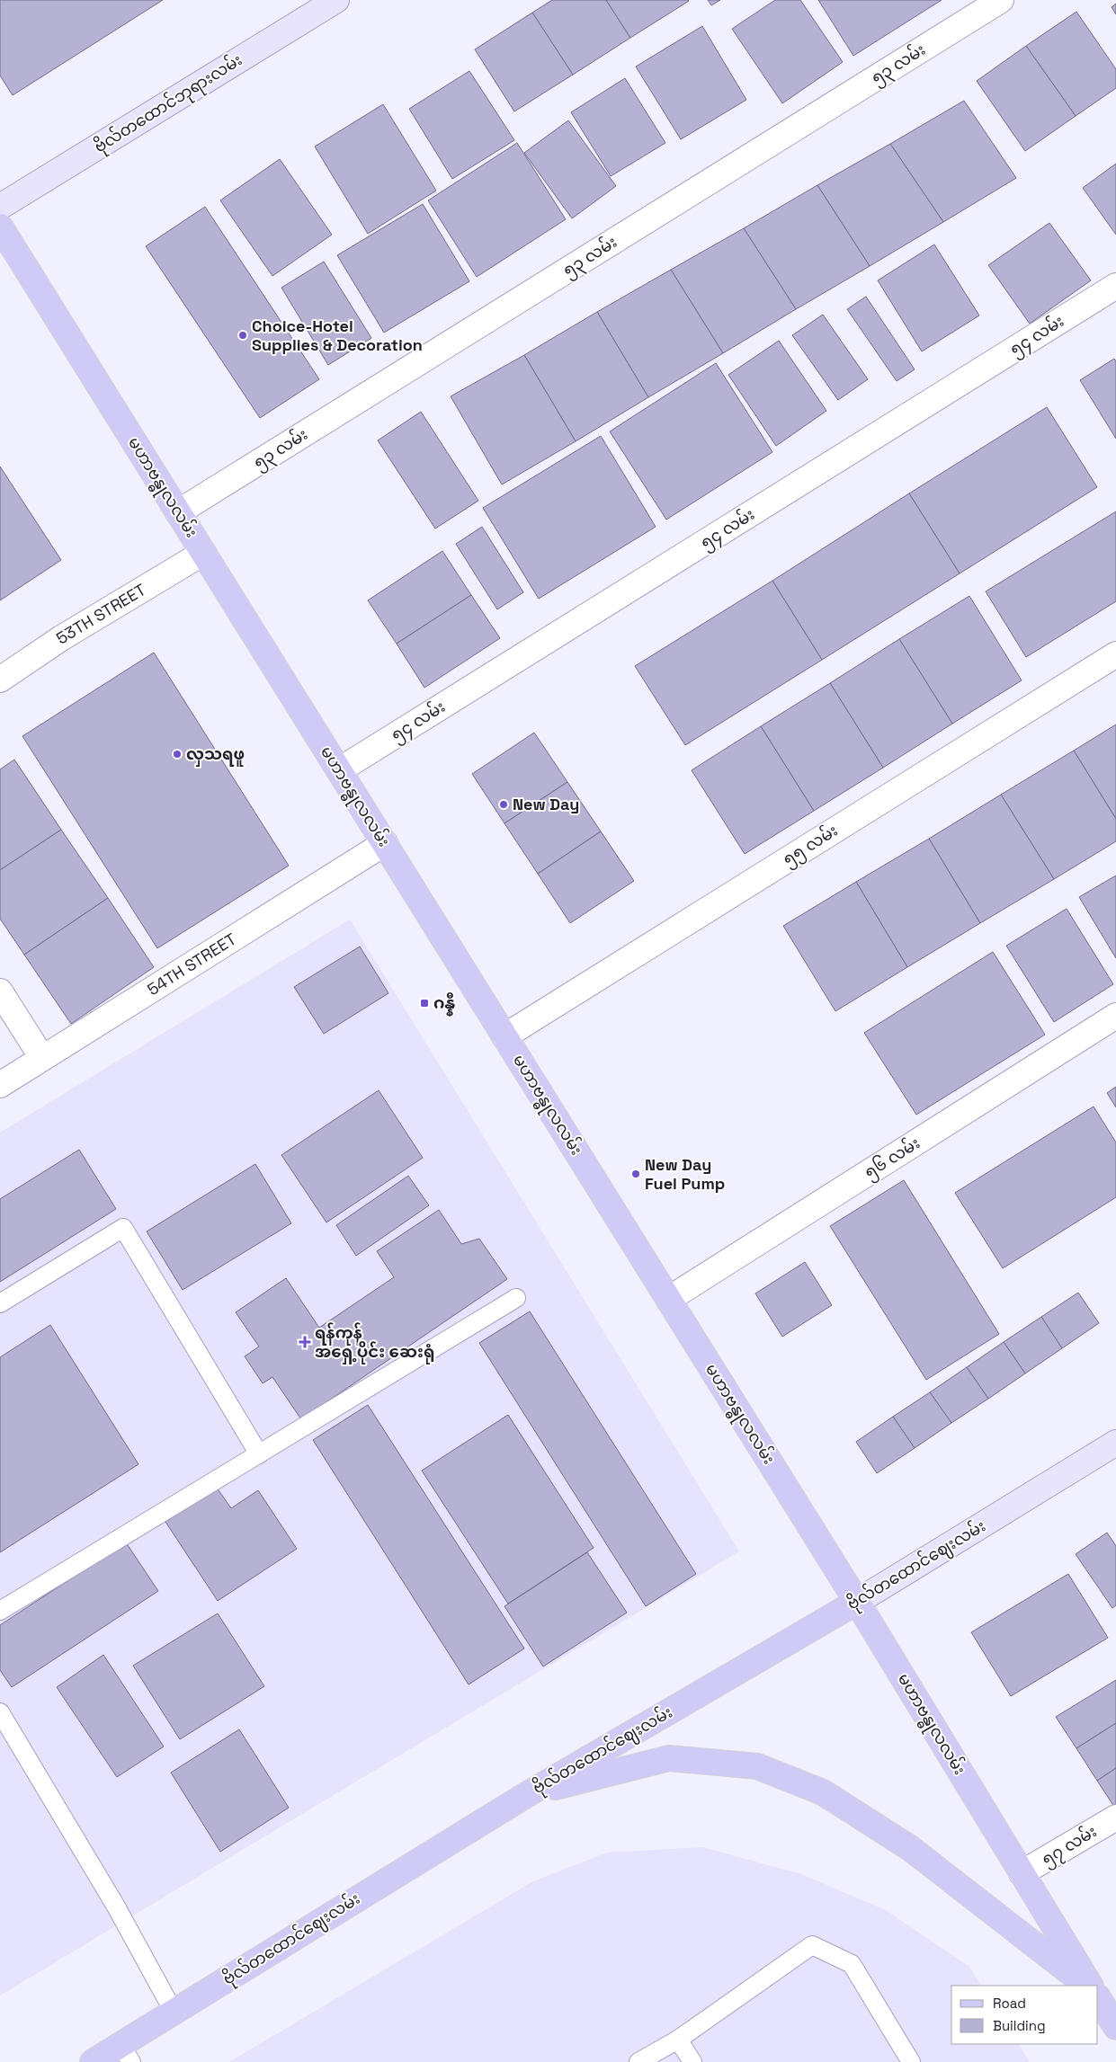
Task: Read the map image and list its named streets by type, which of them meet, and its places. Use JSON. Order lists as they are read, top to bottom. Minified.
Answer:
{"streets":{"main road":["ဗိုလ်တထောင်ဘုရားလမ်း","မဟာဗန္ဓုလလမ်း","ဗိုလ်တထောင်ဈေးလမ်း"],"street":["၅၃ လမ်း","၅၄ လမ်း","53TH STREET","၅၅ လမ်း","54TH STREET","၅၆ လမ်း","၅၇ လမ်း"]},"crossings":[["၅၃ လမ်း","မဟာဗန္ဓုလလမ်း"],["၅၄ လမ်း","မဟာဗန္ဓုလလမ်း"],["မဟာဗန္ဓုလလမ်း","53TH STREET"],["မဟာဗန္ဓုလလမ်း","၅၅ လမ်း"],["မဟာဗန္ဓုလလမ်း","54TH STREET"],["မဟာဗန္ဓုလလမ်း","၅၆ လမ်း"],["မဟာဗန္ဓုလလမ်း","ဗိုလ်တထောင်ဈေးလမ်း"],["မဟာဗန္ဓုလလမ်း","၅၇ လမ်း"]],"places":{"other":["Choice-Hotel Supplies & Decoration","လှသရဖူ","New Day","New Day Fuel Pump"],"transit":["ဂန္နီ"],"health":["ရန်ကုန် အရှေ့ပိုင်း ဆေးရုံ"]},"legend":["Road","Building"]}
